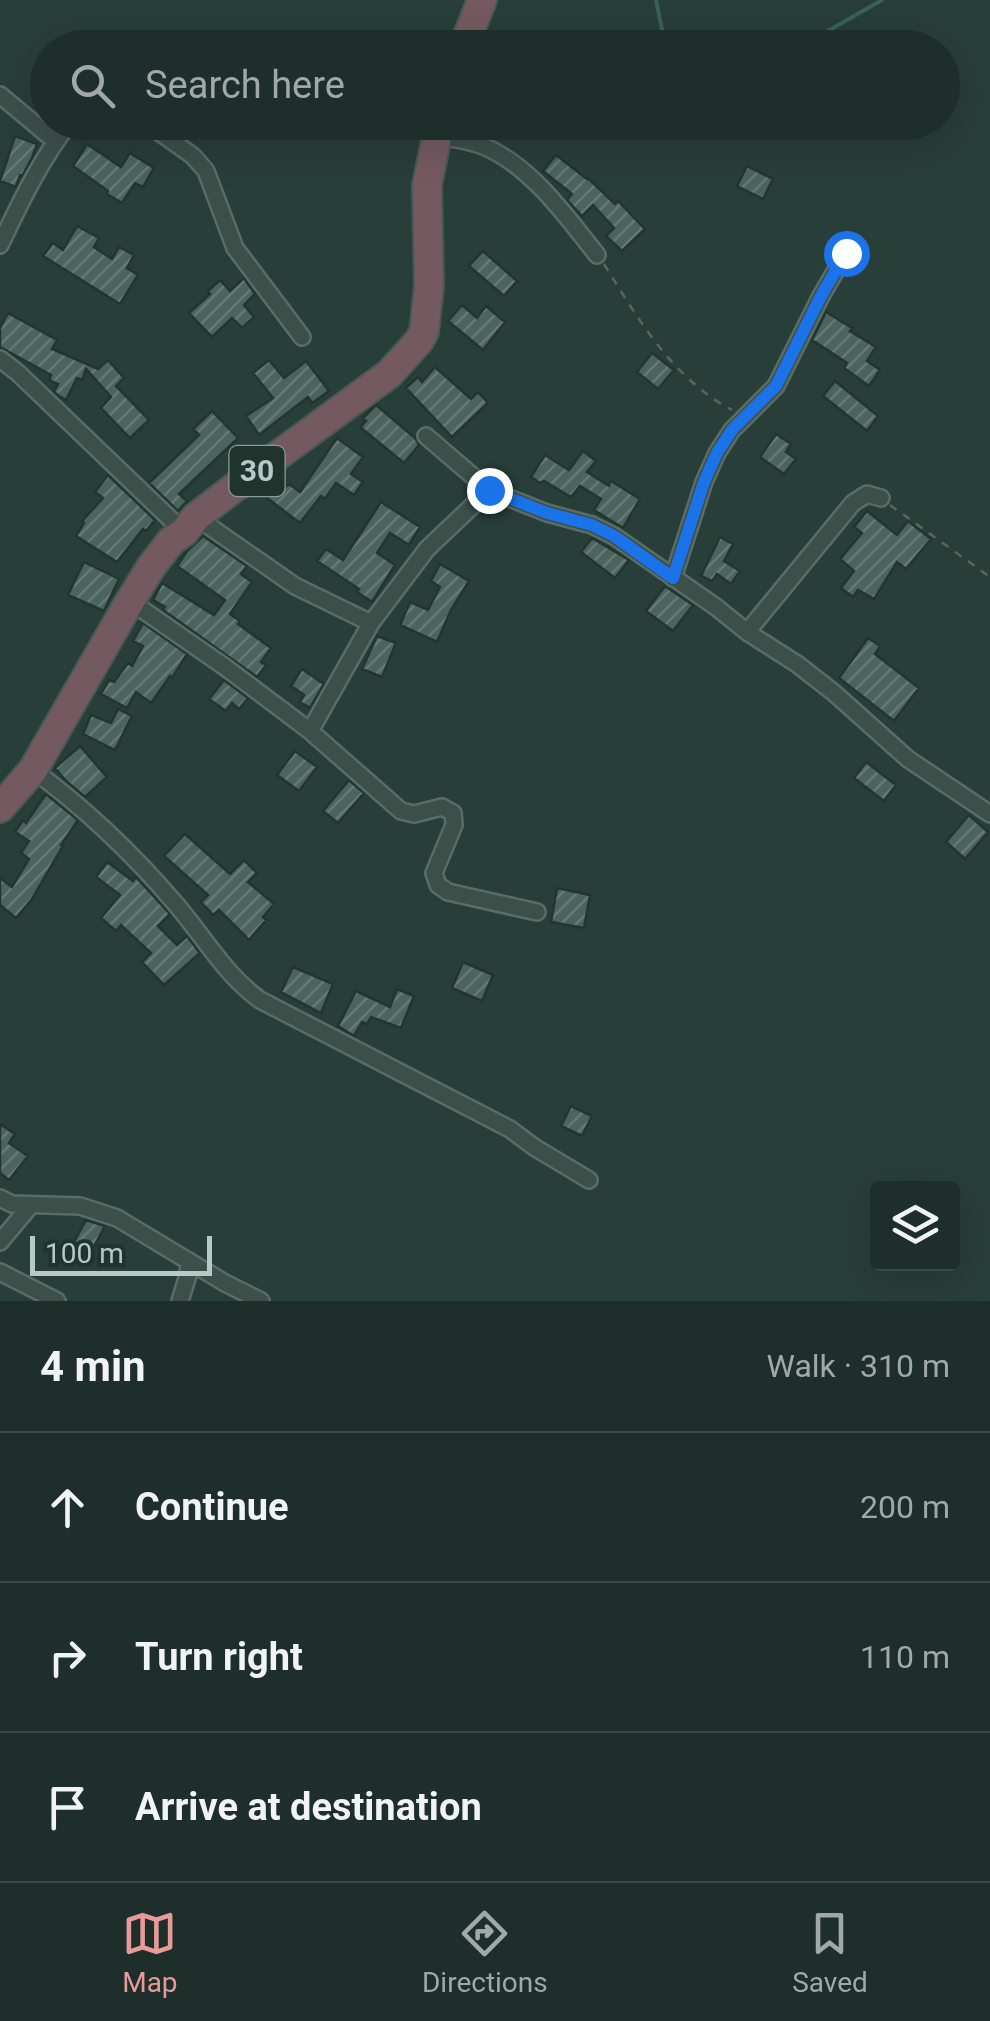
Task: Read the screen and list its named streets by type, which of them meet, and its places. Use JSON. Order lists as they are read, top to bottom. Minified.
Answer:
{"streets":{"highway":["30"]},"scale_bar":"100 m","page":{"search":"Search here","scale":"100 m","heading":["4 min","Walk · 310 m"],"list":[["Continue","200 m"],["Turn right","110 m"],"Arrive at destination"],"nav":["Map","Directions","Saved"]}}
